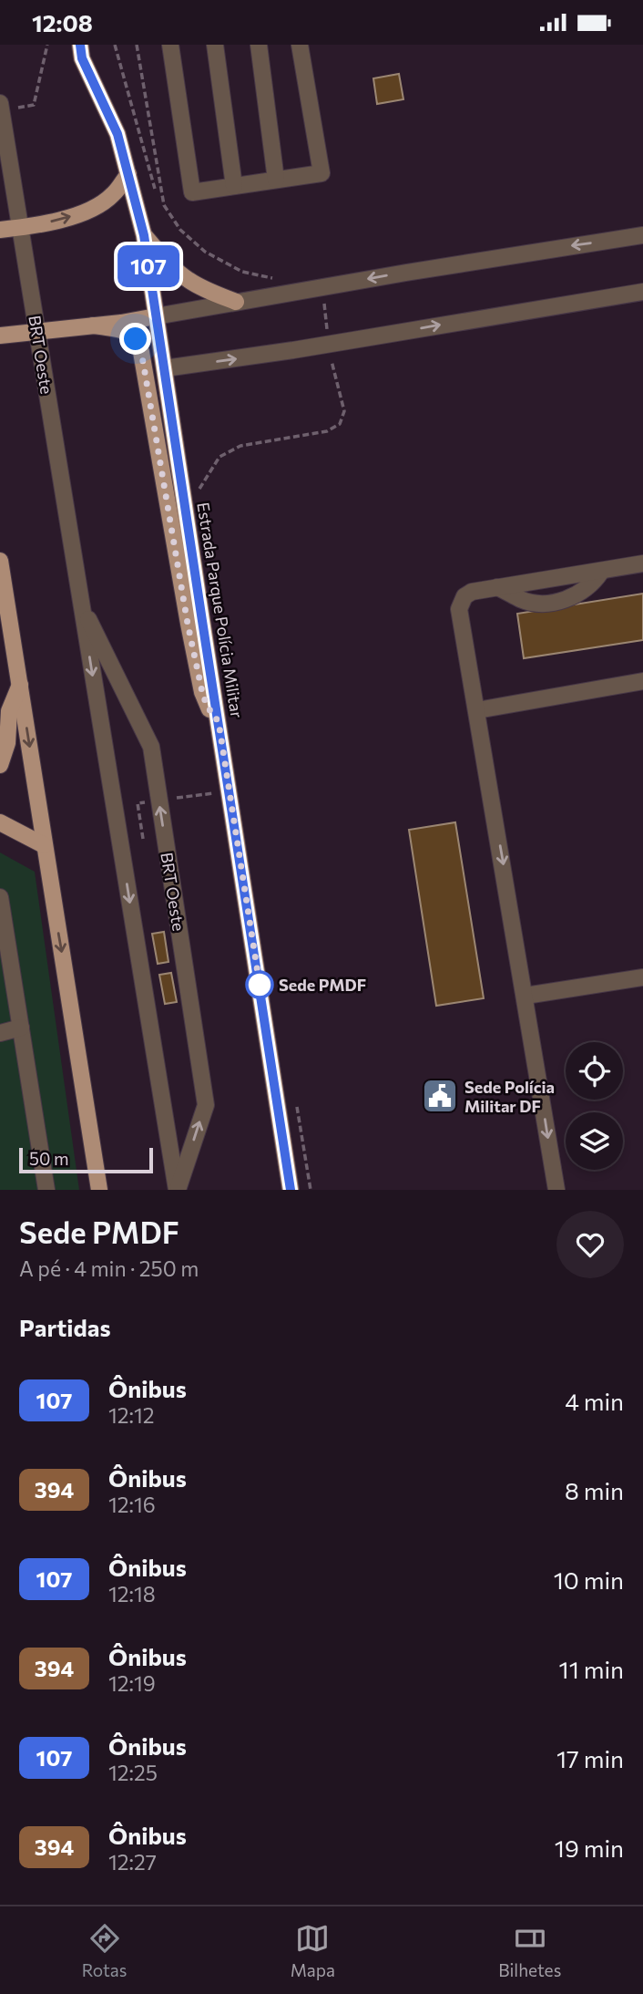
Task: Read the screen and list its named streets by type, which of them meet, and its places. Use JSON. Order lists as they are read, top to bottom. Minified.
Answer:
{"streets":{"main road":["Estrada Parque Polícia Militar"],"street":["BRT Oeste"]},"places":{"other":["Sede PMDF"],"public building":["Sede Polícia Militar DF"]},"lines":["bus line 107"],"scale_bar":"50 m","page":{"status":"12:08","on_map":"107","scale":"50 m","heading":[["Sede PMDF","A pé · 4 min · 250 m"],"Partidas"],"list":[{"mark":"107","name":"Ônibus","note":"12:12","value":"4 min"},{"mark":"394","name":"Ônibus","note":"12:16","value":"8 min"},{"mark":"107","name":"Ônibus","note":"12:18","value":"10 min"},{"mark":"394","name":"Ônibus","note":"12:19","value":"11 min"},{"mark":"107","name":"Ônibus","note":"12:25","value":"17 min"},{"mark":"394","name":"Ônibus","note":"12:27","value":"19 min"}],"tabs":["Rotas","Mapa","Bilhetes"]}}
